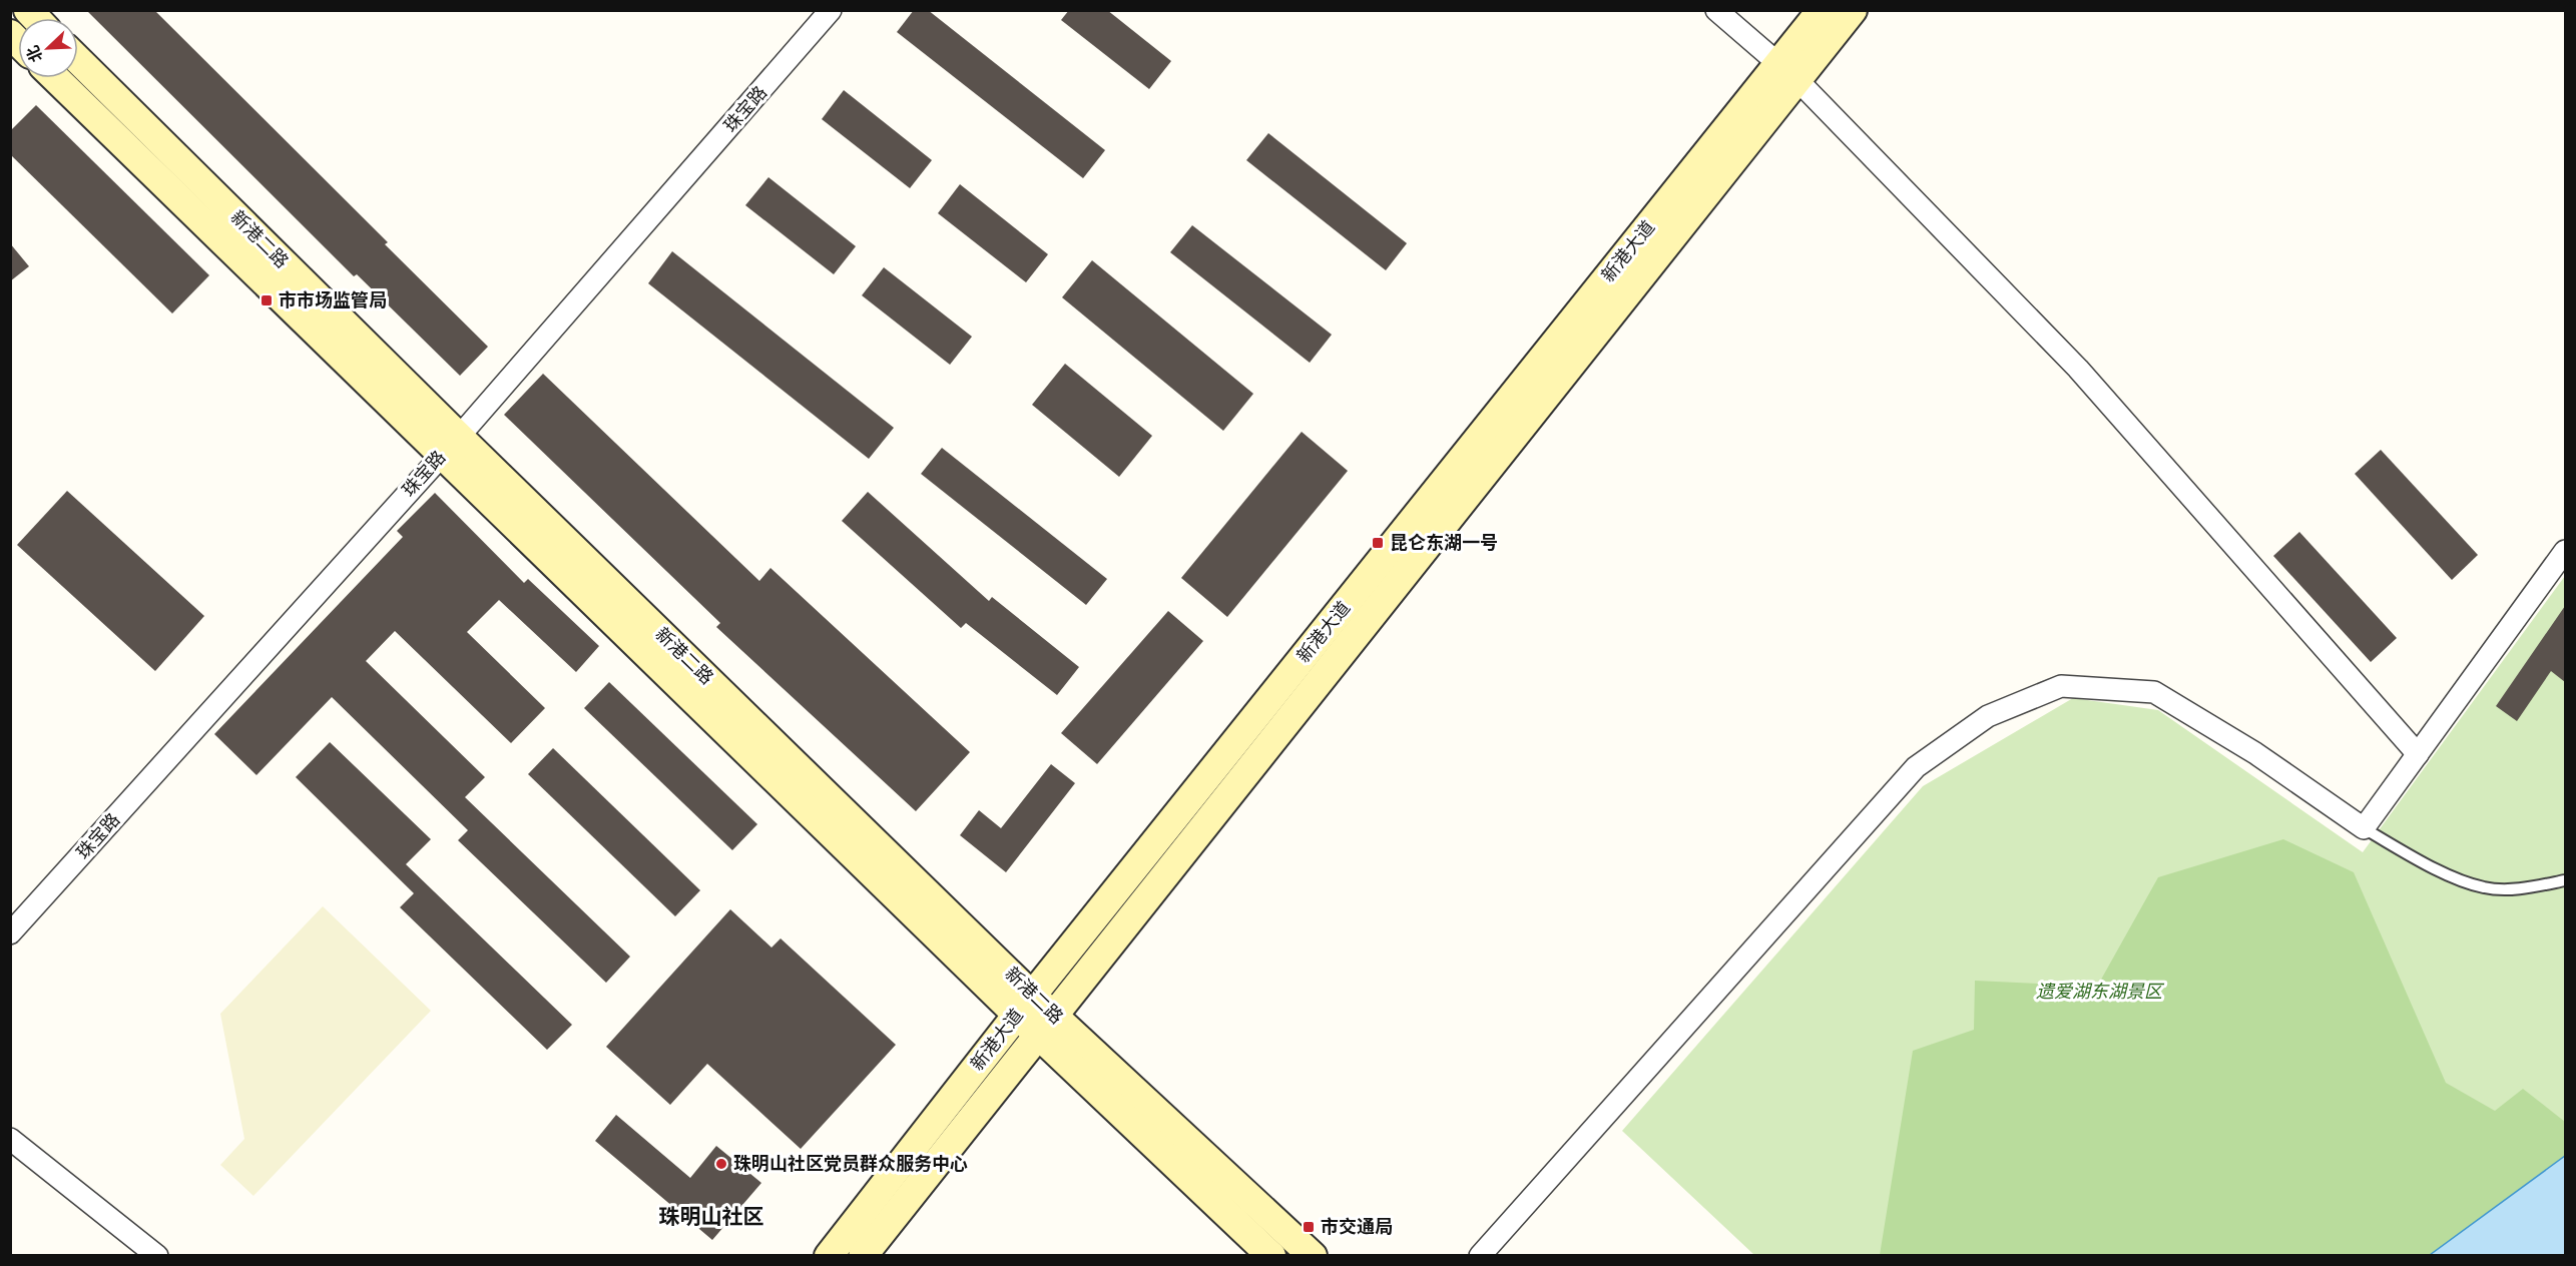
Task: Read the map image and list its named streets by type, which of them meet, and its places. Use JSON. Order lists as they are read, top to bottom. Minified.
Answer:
{"streets":{"main road":["新港二路","新港大道"],"street":["珠宝路"]},"crossings":[["珠宝路","新港二路"],["新港二路","新港大道"]],"districts":["珠明山社区"],"parks":["遗爱湖东湖景区"],"places":{"transit":["市市场监管局","昆仑东湖一号","市交通局"],"other":["珠明山社区党员群众服务中心"]},"north":"bottom left"}
